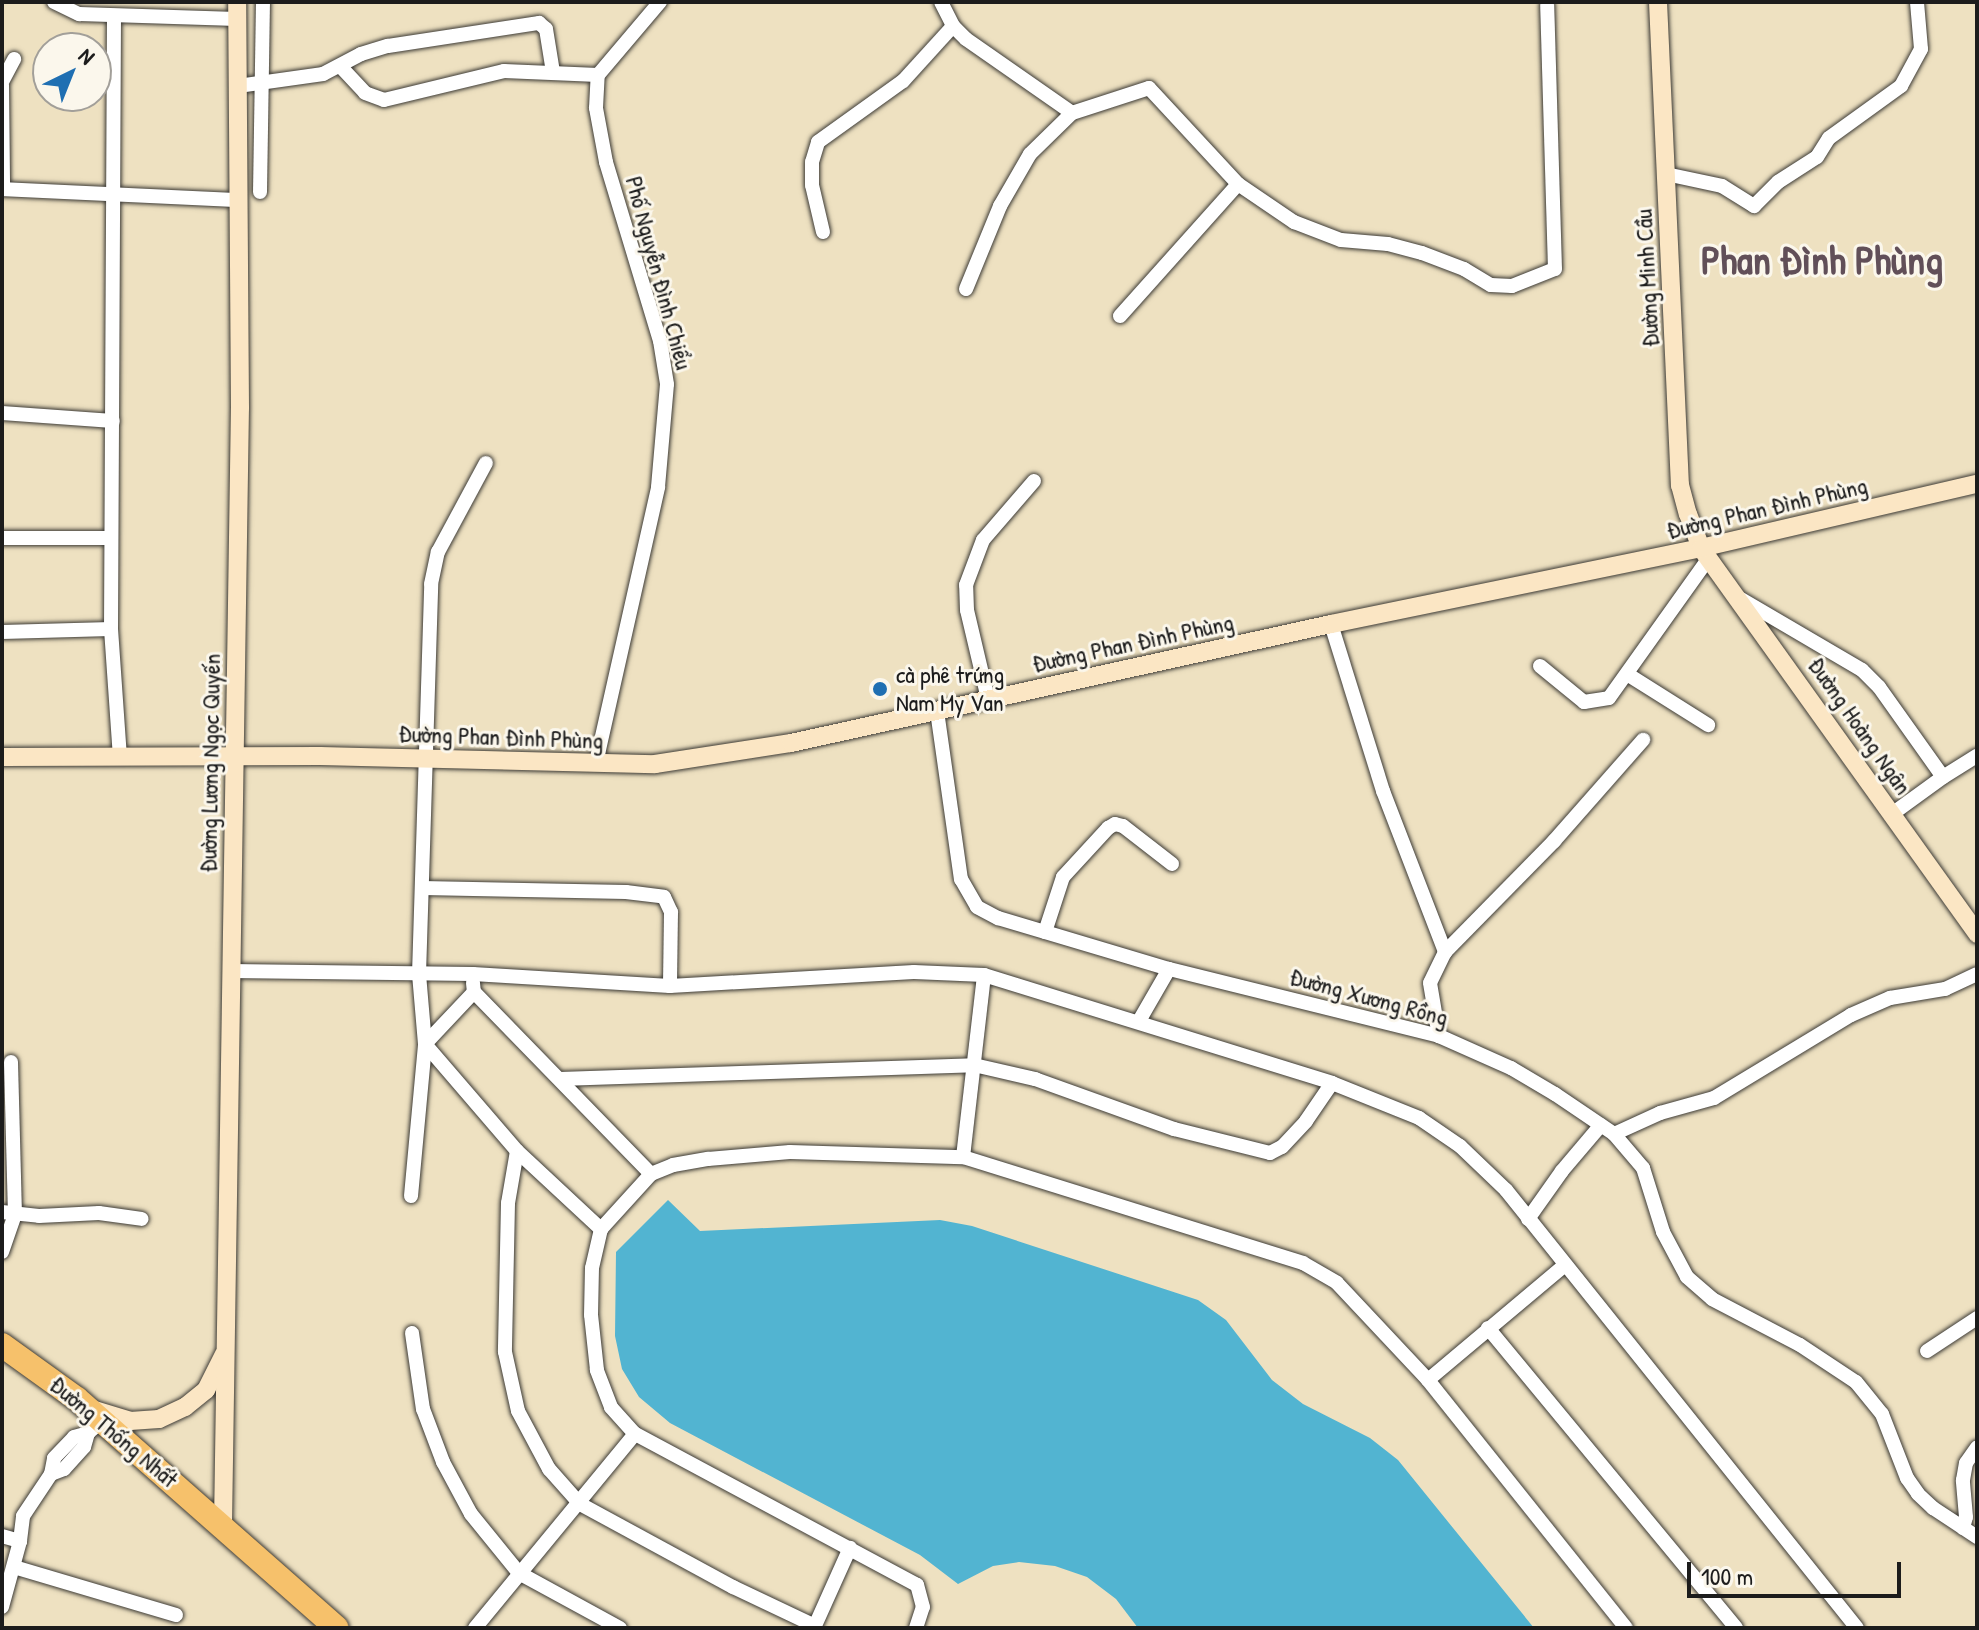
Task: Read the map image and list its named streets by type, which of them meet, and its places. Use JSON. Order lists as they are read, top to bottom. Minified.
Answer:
{"streets":{"highway":["Đường Thống Nhất"],"street":["Phố Nguyễn Đình Chiểu","Đường Minh Cầu","Đường Phan Đình Phùng","Đường Hoàng Ngân","Đường Lương Ngọc Quyến","Đường Xương Rồng"]},"crossings":[["Phố Nguyễn Đình Chiểu","Đường Phan Đình Phùng"],["Đường Minh Cầu","Đường Phan Đình Phùng"],["Đường Minh Cầu","Đường Hoàng Ngân"],["Đường Phan Đình Phùng","Đường Hoàng Ngân"],["Đường Phan Đình Phùng","Đường Lương Ngọc Quyến"],["Đường Phan Đình Phùng","Đường Xương Rồng"],["Đường Lương Ngọc Quyến","Đường Thống Nhất"]],"districts":["Phan Đình Phùng"],"places":["cà phê trứng Nam My Van"],"scale_bar":"100 m","north":"top right"}
